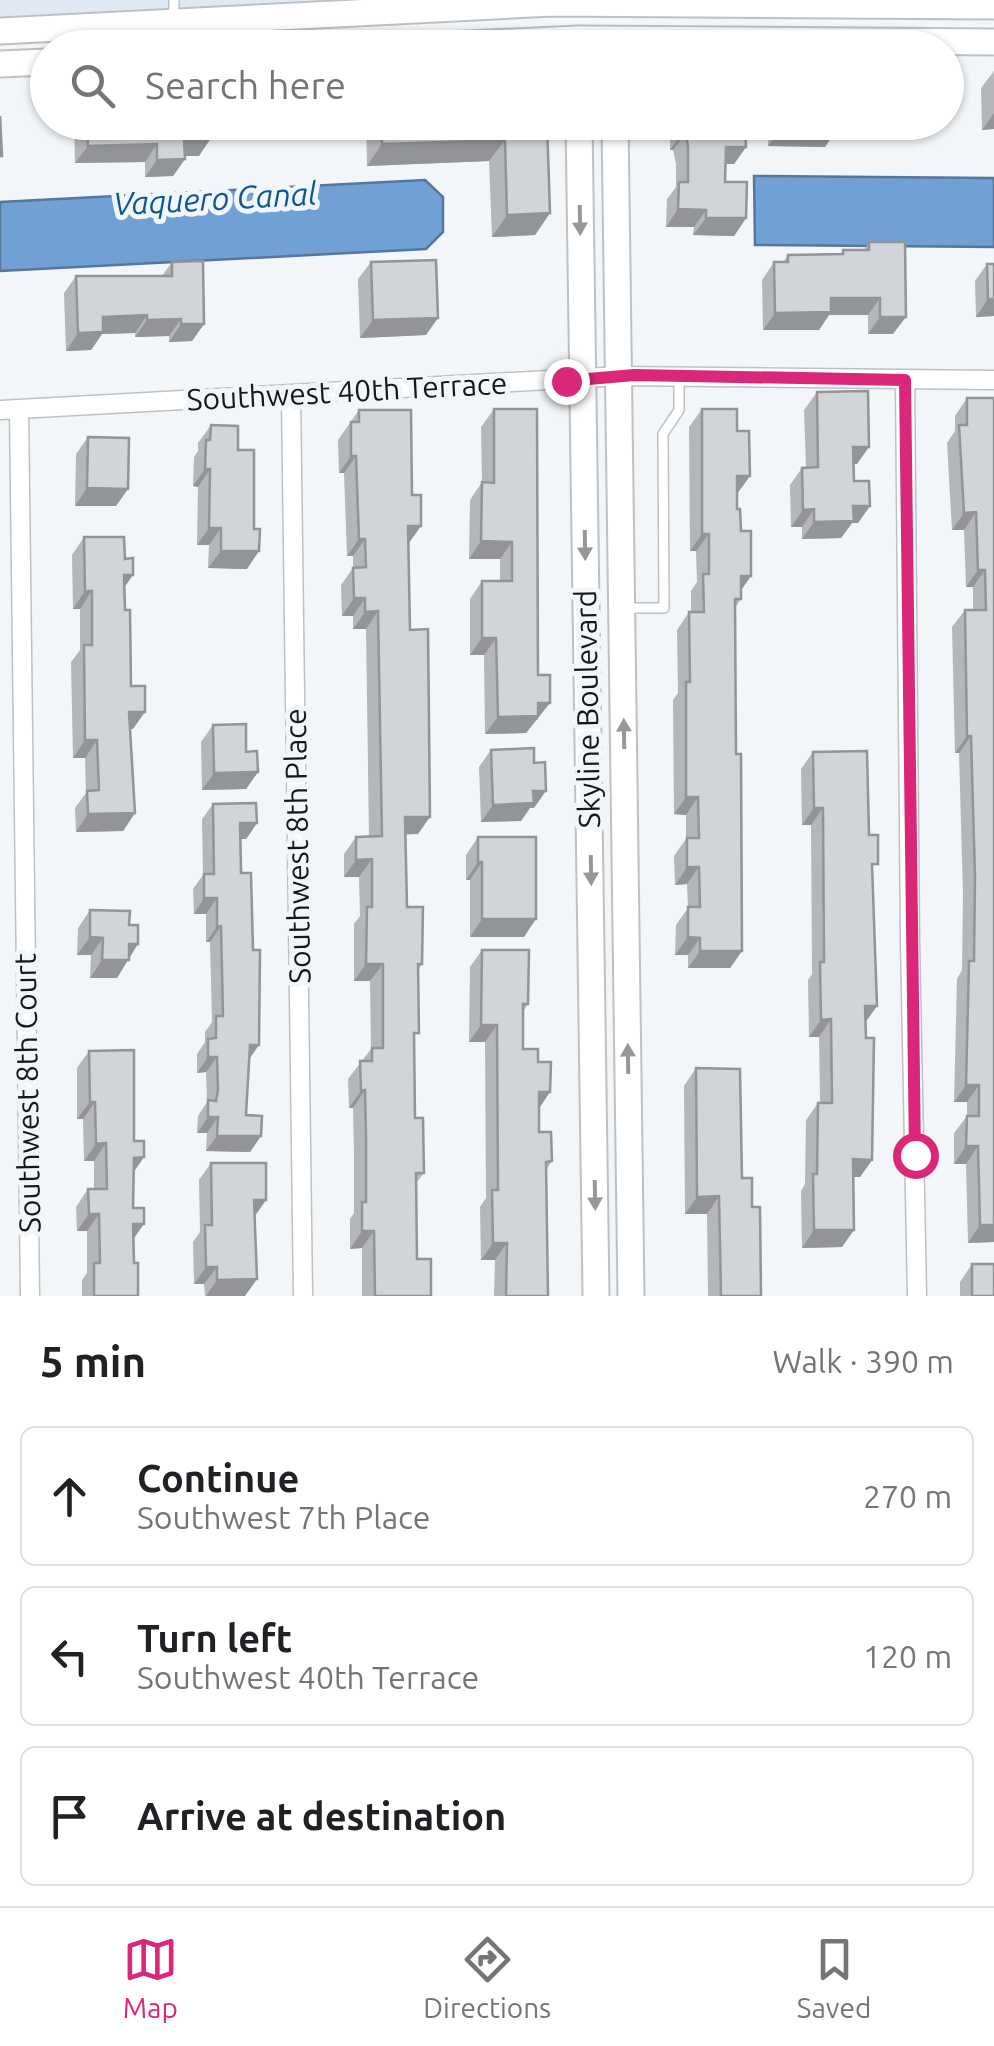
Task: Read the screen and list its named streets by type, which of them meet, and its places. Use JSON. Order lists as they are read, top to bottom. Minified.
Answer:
{"streets":{"street":["Southwest 40th Terrace","Skyline Boulevard","Southwest 8th Place","Southwest 8th Court"]},"crossings":[["Southwest 40th Terrace","Skyline Boulevard"],["Southwest 40th Terrace","Southwest 8th Place"],["Southwest 40th Terrace","Southwest 8th Court"]],"water":["Vaquero Canal"],"page":{"search":"Search here","heading":["5 min","Walk · 390 m"],"list":[["Continue","Southwest 7th Place","270 m"],["Turn left","Southwest 40th Terrace","120 m"],"Arrive at destination"],"nav":["Map","Directions","Saved"]}}
